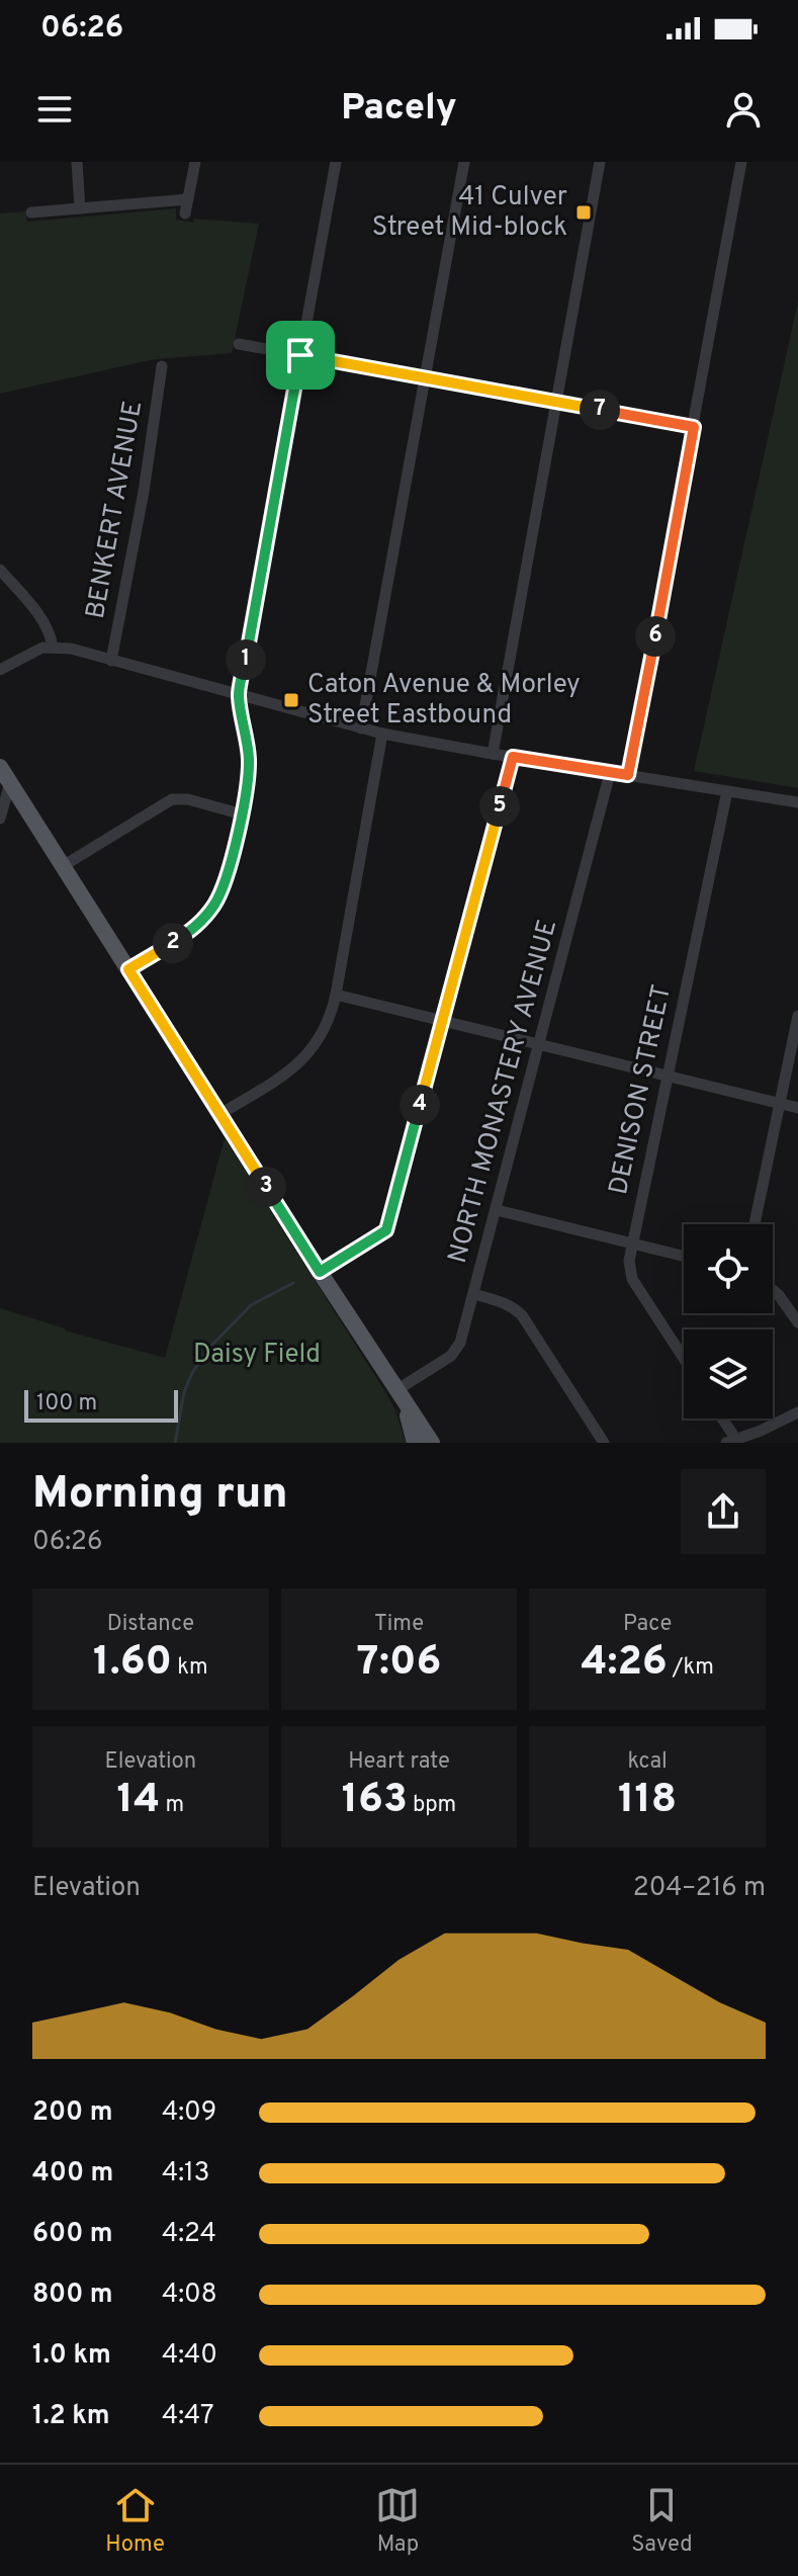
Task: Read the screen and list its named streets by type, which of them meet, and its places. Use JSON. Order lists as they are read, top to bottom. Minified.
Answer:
{"streets":{"street":["BENKERT AVENUE","DENISON STREET","NORTH MONASTERY AVENUE"]},"parks":["Daisy Field"],"places":{"transit":["41 Culver Street Mid-block","Caton Avenue & Morley Street Eastbound"]},"scale_bar":"100 m","page":{"status":"06:26","header":"Pacely","pins":["7","6","1","5","2","4","3"],"scale":"100 m","heading":["Morning run","06:26"],"stats":[["Distance","1.60 km"],["Time","7:06"],["Pace","4:26 /km"],["Elevation","14 m"],["Heart rate","163 bpm"],["kcal","118"]],"chart":["Elevation","204–216 m"],"list":[{"name":"200 m","note":"4:09"},{"name":"400 m","note":"4:13"},{"name":"600 m","note":"4:24"},{"name":"800 m","note":"4:08"},{"name":"1.0 km","note":"4:40"},{"name":"1.2 km","note":"4:47"}],"tabs":["Home","Map","Saved"]}}
